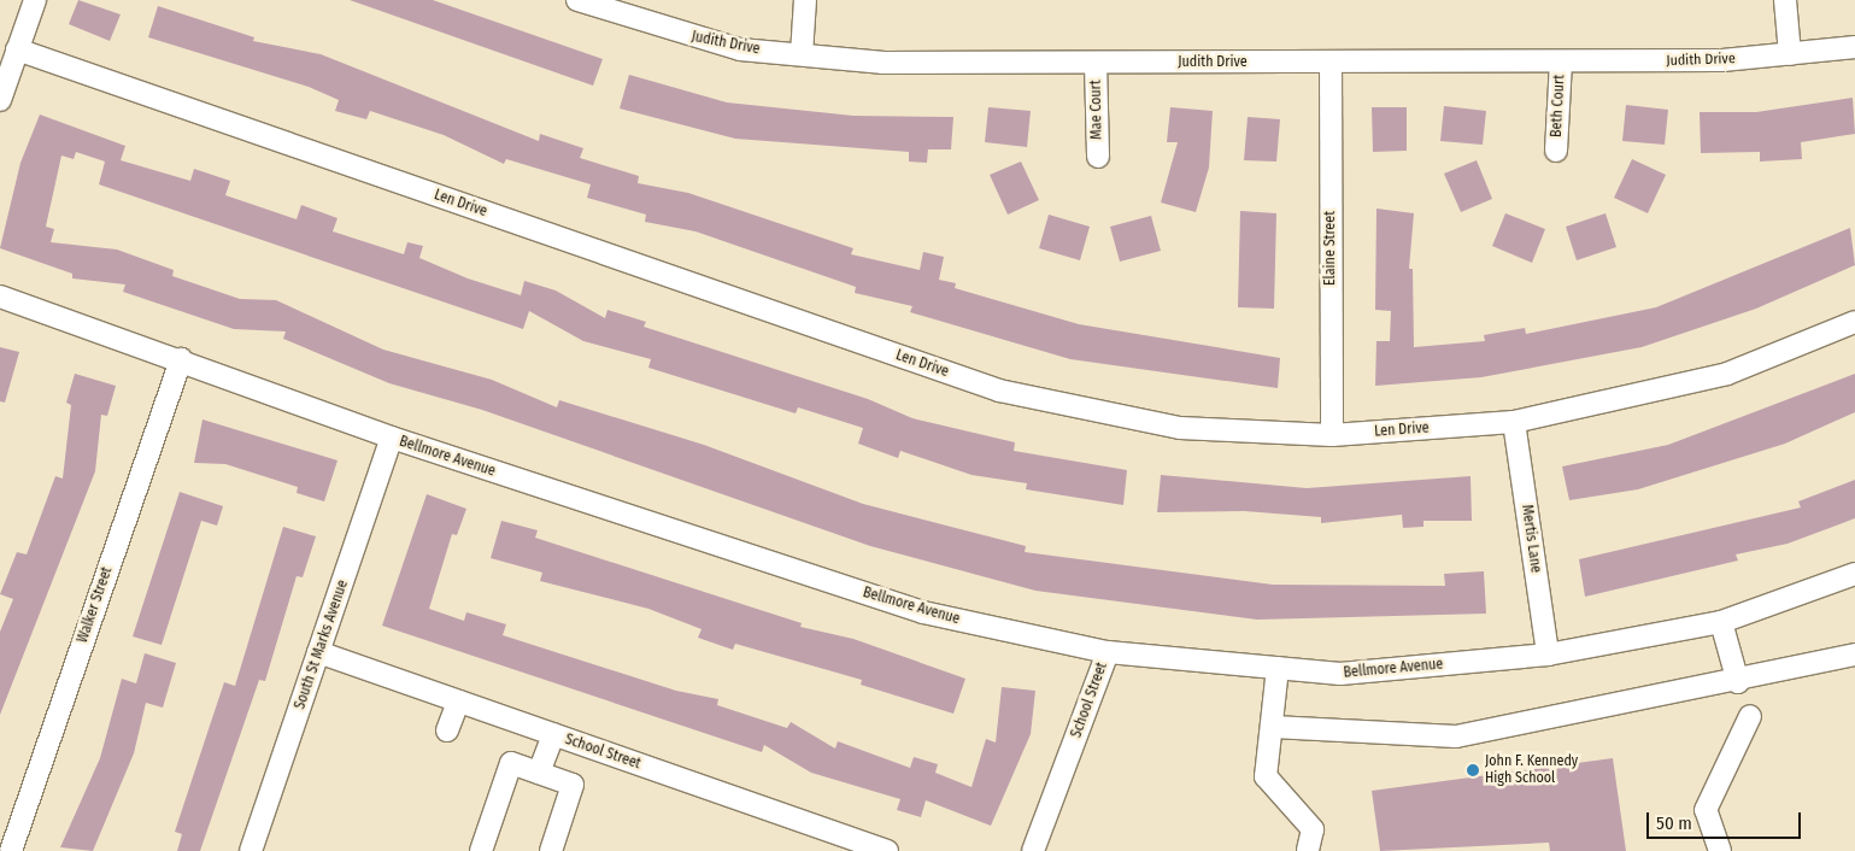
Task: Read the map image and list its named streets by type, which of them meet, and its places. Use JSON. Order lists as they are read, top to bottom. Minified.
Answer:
{"streets":{"street":["Judith Drive","Beth Court","Mae Court","Len Drive","Elaine Street","Bellmore Avenue","Mertis Lane","Walker Street","South St Marks Avenue","School Street"]},"crossings":[["Judith Drive","Beth Court"],["Judith Drive","Mae Court"],["Judith Drive","Elaine Street"],["Len Drive","Elaine Street"],["Len Drive","Mertis Lane"],["Bellmore Avenue","Mertis Lane"],["Bellmore Avenue","Walker Street"],["Bellmore Avenue","South St Marks Avenue"],["Bellmore Avenue","School Street"],["South St Marks Avenue","School Street"]],"places":["John F. Kennedy High School"],"scale_bar":"50 m"}
